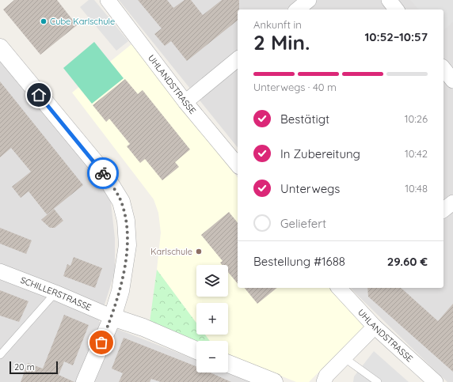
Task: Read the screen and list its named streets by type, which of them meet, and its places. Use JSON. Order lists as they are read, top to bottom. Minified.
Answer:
{"streets":{"street":["UHLANDSTRASSE","SCHILLERSTRASSE"]},"places":["Cube Karlschule","Karlschule"],"scale_bar":"20 m","page":{"heading":["2 Min.","Ankunft in","10:52–10:57"],"panel":["Bestellung #1688","29.60 €"],"bar":"Unterwegs · 40 m","list":[["Bestätigt","10:26"],["In Zubereitung","10:42"],["Unterwegs","10:48"],"Geliefert"],"map_buttons":["+","−"],"scale":"20 m"}}
